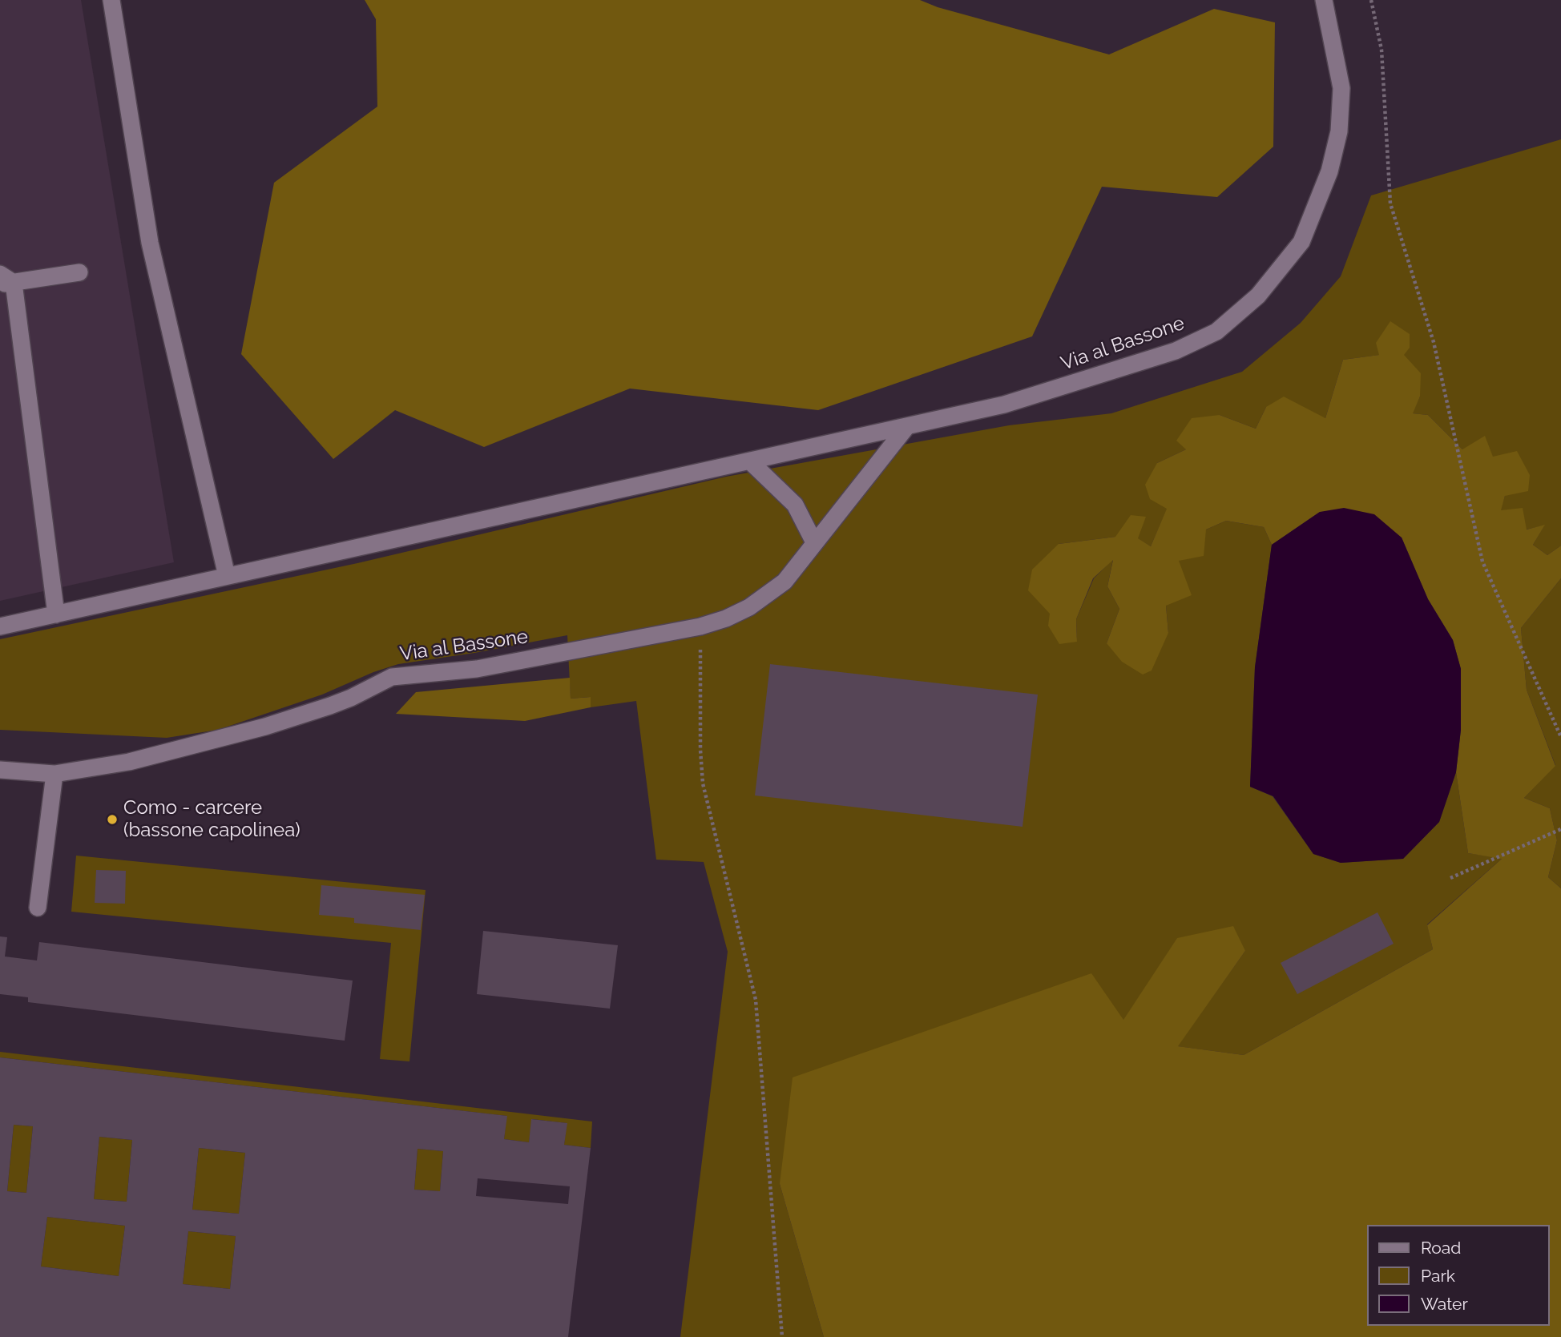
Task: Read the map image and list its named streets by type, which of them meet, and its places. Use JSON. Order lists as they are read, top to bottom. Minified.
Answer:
{"streets":{"street":["Via al Bassone"]},"places":["Como - carcere (bassone capolinea)"],"legend":["Road","Park","Water"]}
